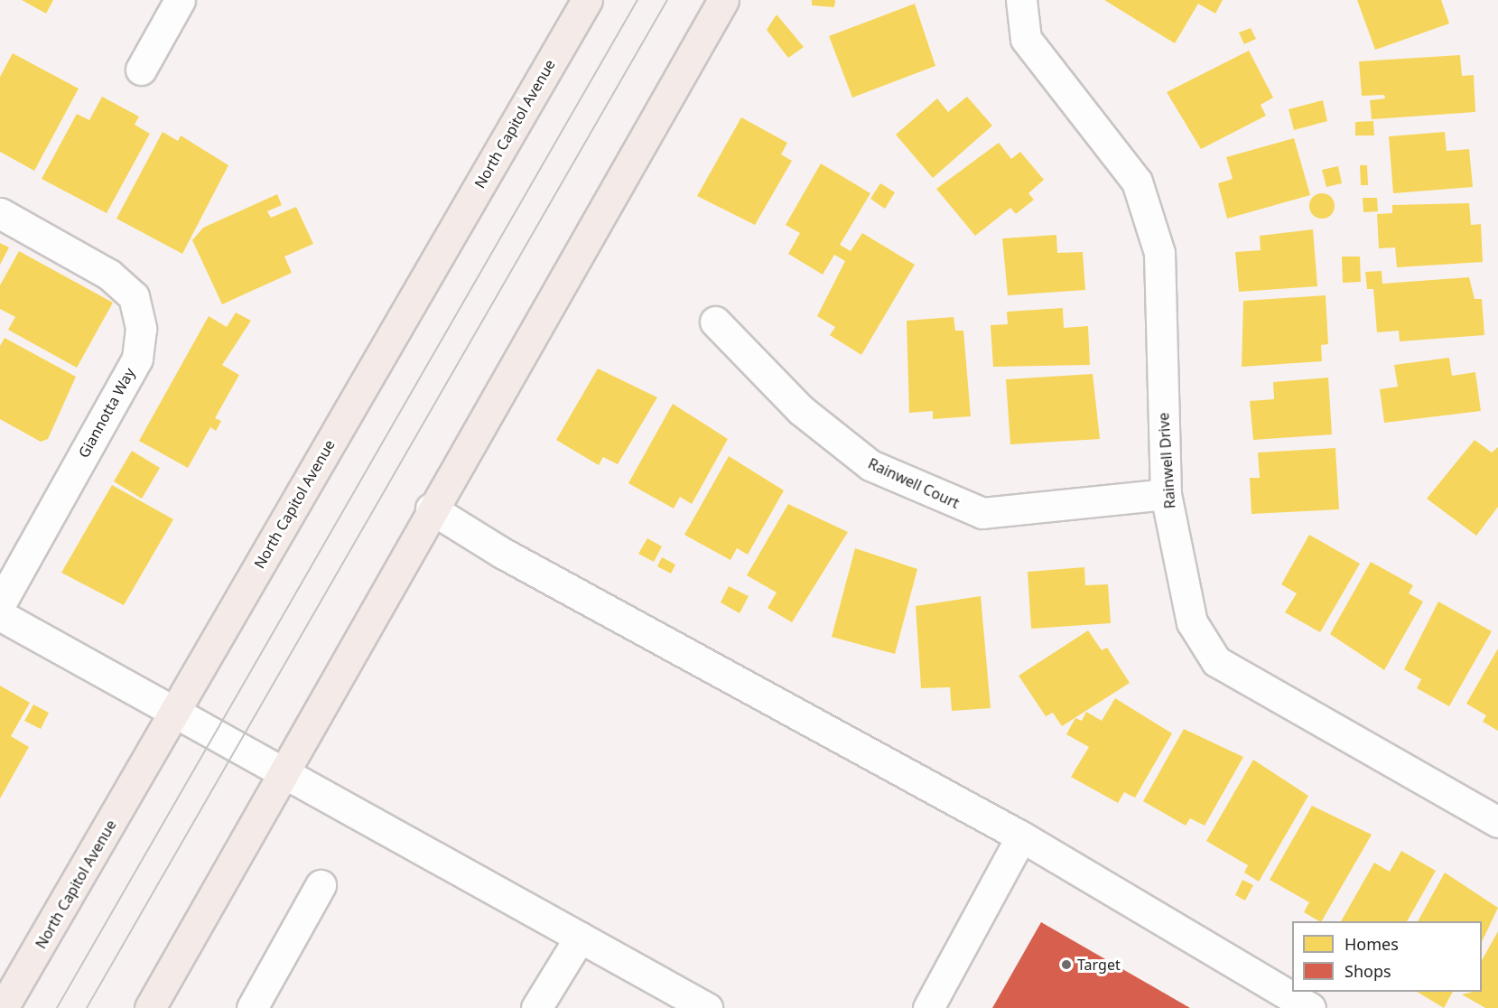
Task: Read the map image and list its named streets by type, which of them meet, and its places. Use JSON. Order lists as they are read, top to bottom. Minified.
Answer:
{"streets":{"main road":["North Capitol Avenue"],"street":["Giannotta Way","Rainwell Drive","Rainwell Court"]},"crossings":[["Rainwell Drive","Rainwell Court"]],"places":["Target"],"legend":["Homes","Shops"]}
